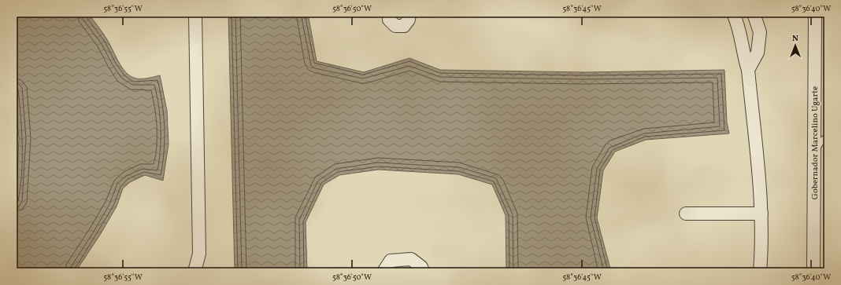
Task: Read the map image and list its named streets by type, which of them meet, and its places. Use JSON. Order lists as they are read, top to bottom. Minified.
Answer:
{"streets":{"street":["Gobernador Marcelino Ugarte"]},"north":"top","coordinates":["58°36'55\"W","58°36'50\"W","58°36'45\"W","58°36'40\"W"]}
